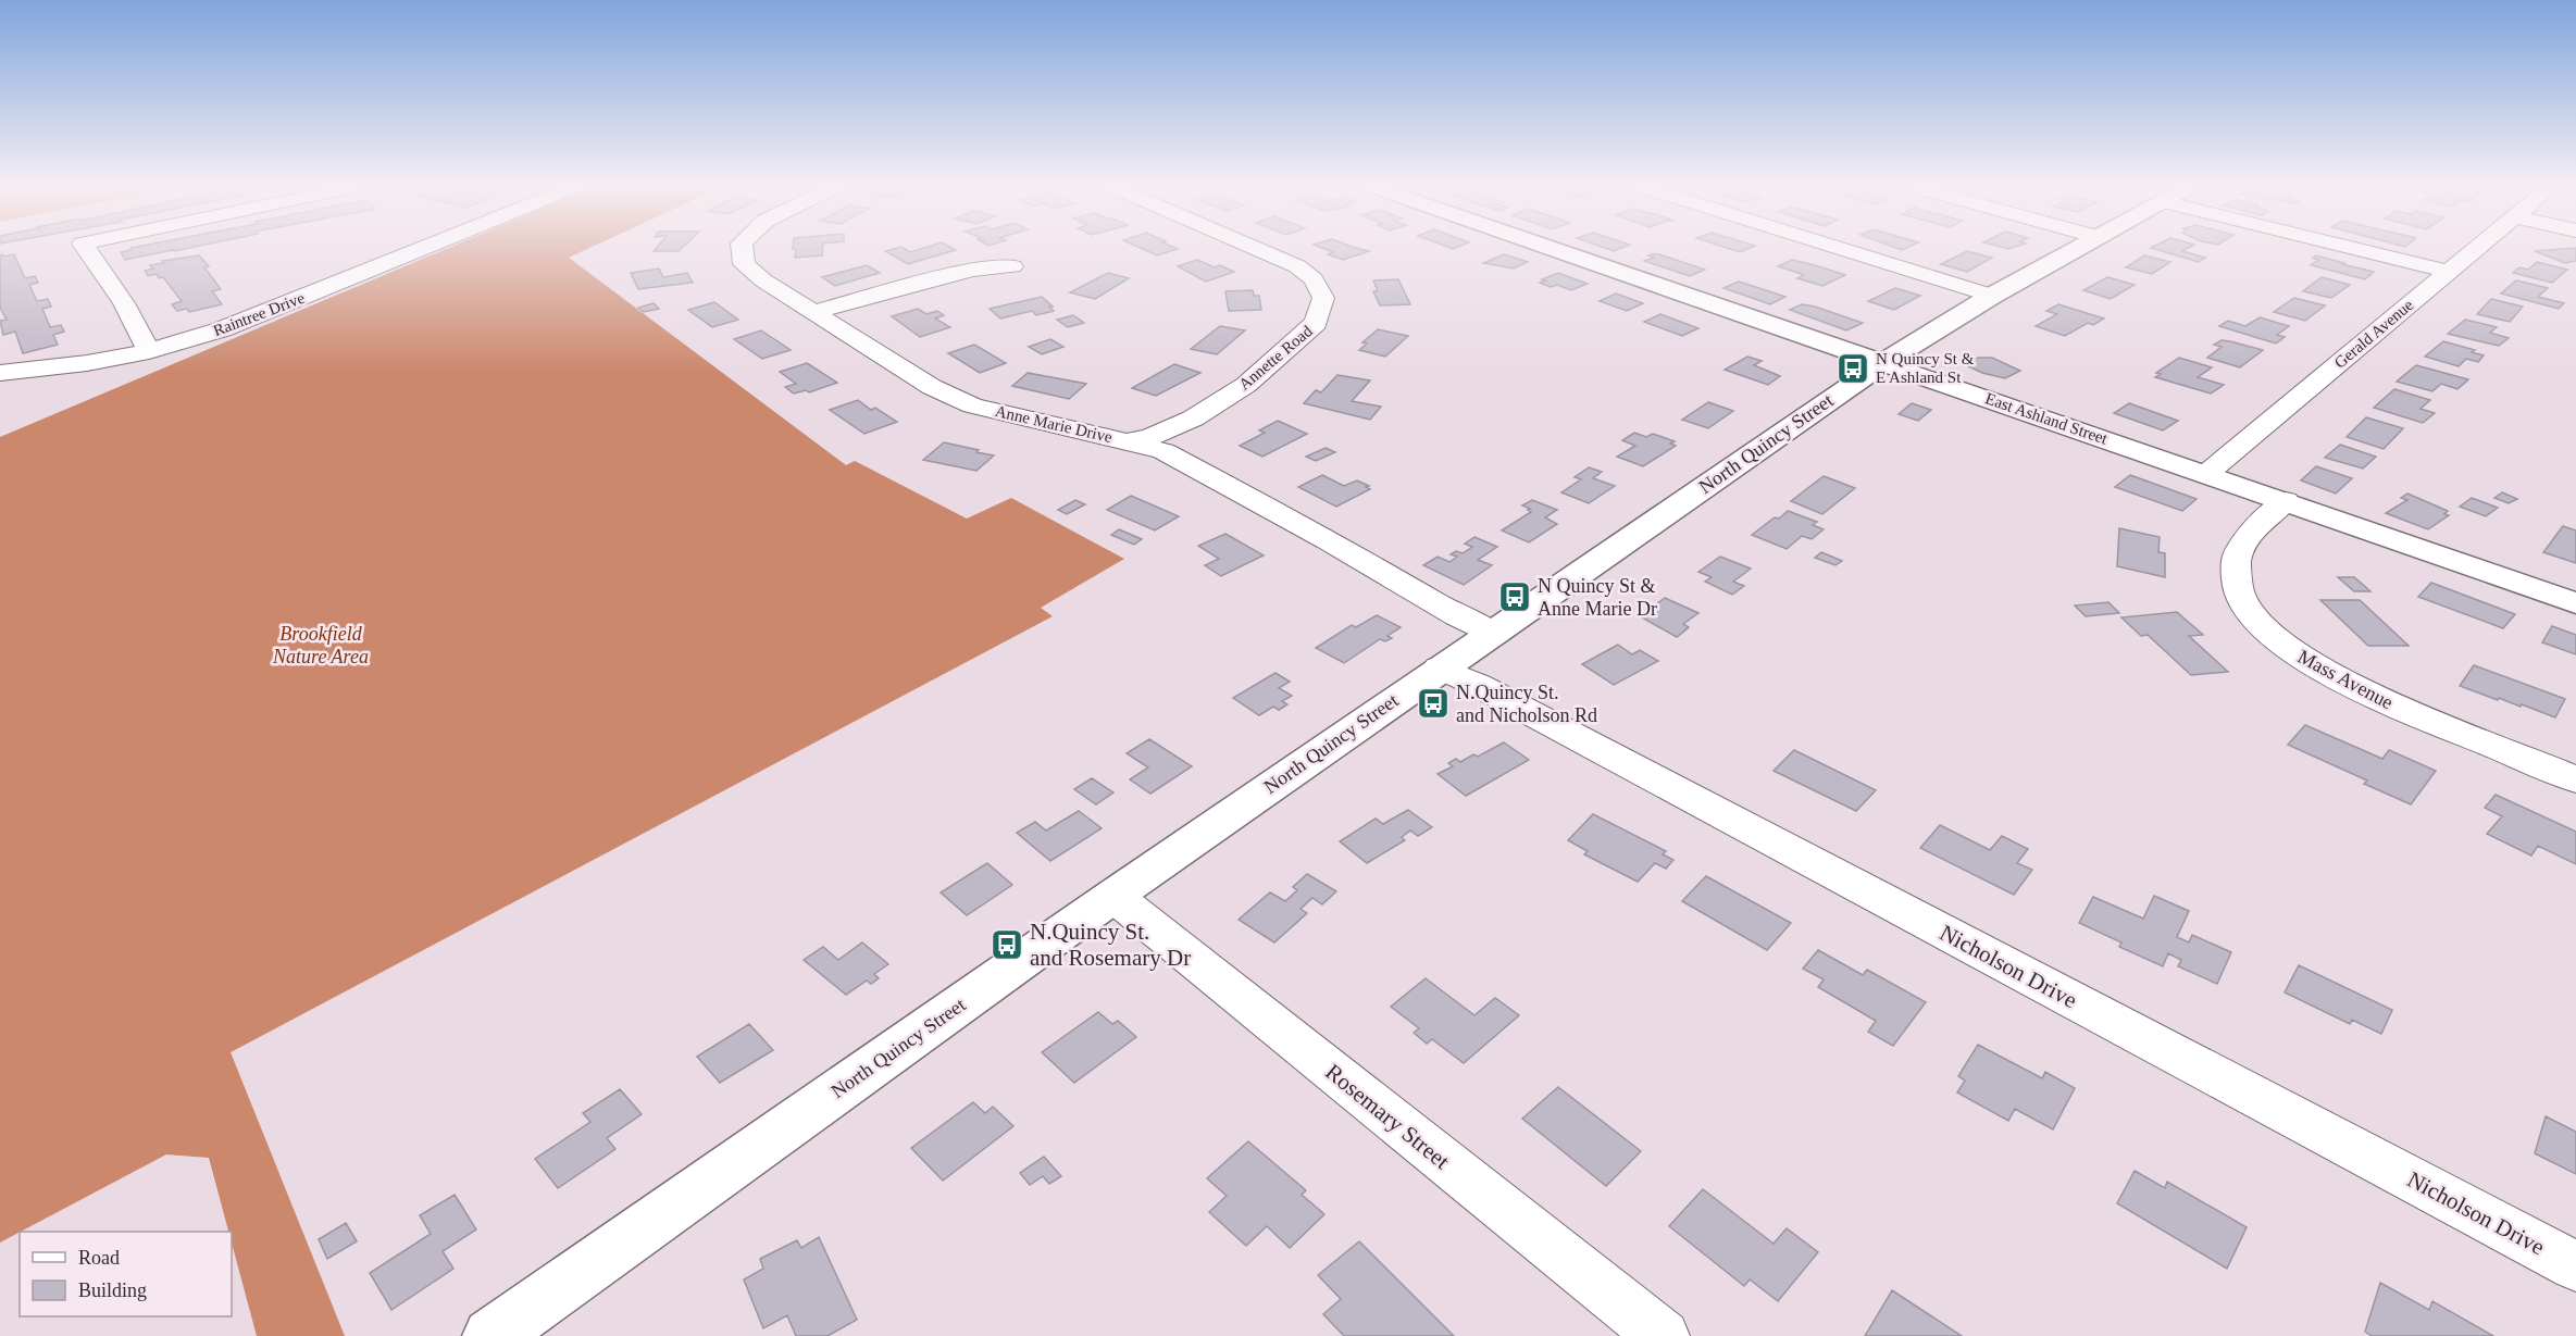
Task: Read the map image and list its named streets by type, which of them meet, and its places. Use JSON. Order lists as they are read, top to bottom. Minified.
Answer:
{"streets":{"main road":["East Ashland Street","North Quincy Street"],"street":["Raintree Drive","Gerald Avenue","Annette Road","Anne Marie Drive","Mass Avenue","Nicholson Drive","Rosemary Street"]},"crossings":[["Gerald Avenue","East Ashland Street"],["Annette Road","Anne Marie Drive"],["East Ashland Street","North Quincy Street"],["East Ashland Street","Mass Avenue"],["Anne Marie Drive","North Quincy Street"],["North Quincy Street","Nicholson Drive"],["North Quincy Street","Rosemary Street"]],"parks":["Brookfield Nature Area"],"places":{"bus stop":["N Quincy St & E Ashland St","N Quincy St & Anne Marie Dr","N.Quincy St. and Nicholson Rd","N.Quincy St. and Rosemary Dr"]},"legend":["Road","Building"]}
